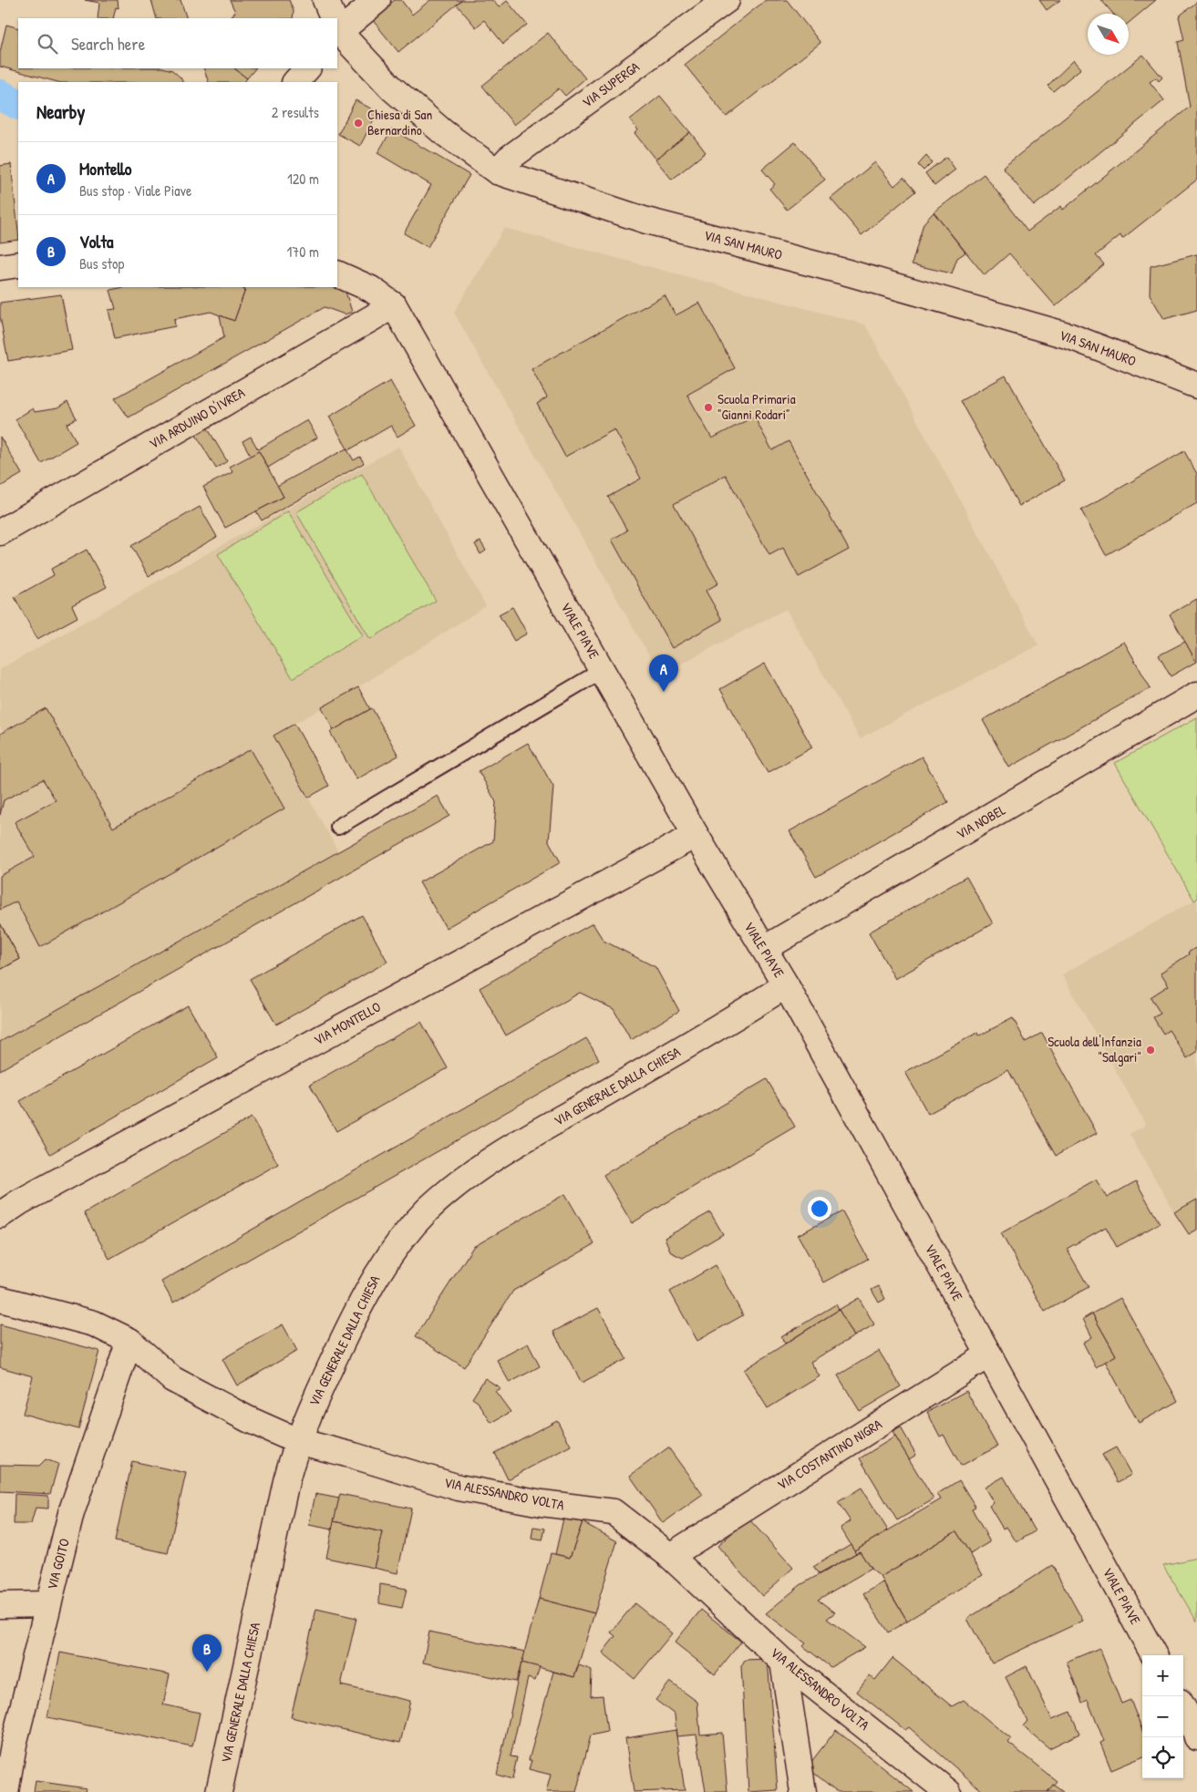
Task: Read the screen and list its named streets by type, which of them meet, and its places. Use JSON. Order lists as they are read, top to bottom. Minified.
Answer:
{"streets":{"street":["VIA SUPERGA","VIA SAN MAURO","VIA ARDUINO D'IVREA","VIALE PIAVE","VIA NOBEL","VIA MONTELLO","VIA GENERALE DALLA CHIESA","VIA COSTANTINO NIGRA","VIA ALESSANDRO VOLTA","VIA GOITO"]},"crossings":[["VIA SUPERGA","VIA SAN MAURO"],["VIA ARDUINO D'IVREA","VIALE PIAVE"],["VIALE PIAVE","VIA NOBEL"],["VIALE PIAVE","VIA MONTELLO"],["VIALE PIAVE","VIA GENERALE DALLA CHIESA"],["VIALE PIAVE","VIA COSTANTINO NIGRA"],["VIA GENERALE DALLA CHIESA","VIA ALESSANDRO VOLTA"],["VIA COSTANTINO NIGRA","VIA ALESSANDRO VOLTA"],["VIA ALESSANDRO VOLTA","VIA GOITO"]],"places":["Chiesa di San Bernardino","Scuola Primaria \"Gianni Rodari\"","Scuola dell'Infanzia \"Salgari\""],"north":"bottom right","page":{"search":"Search here","heading":["Nearby","2 results"],"list":[{"mark":"A","name":"Montello","note":"Bus stop · Viale Piave","value":"120 m"},{"mark":"B","name":"Volta","note":"Bus stop","value":"170 m"}],"pins":["A","B"],"map_buttons":["+","−"]}}
